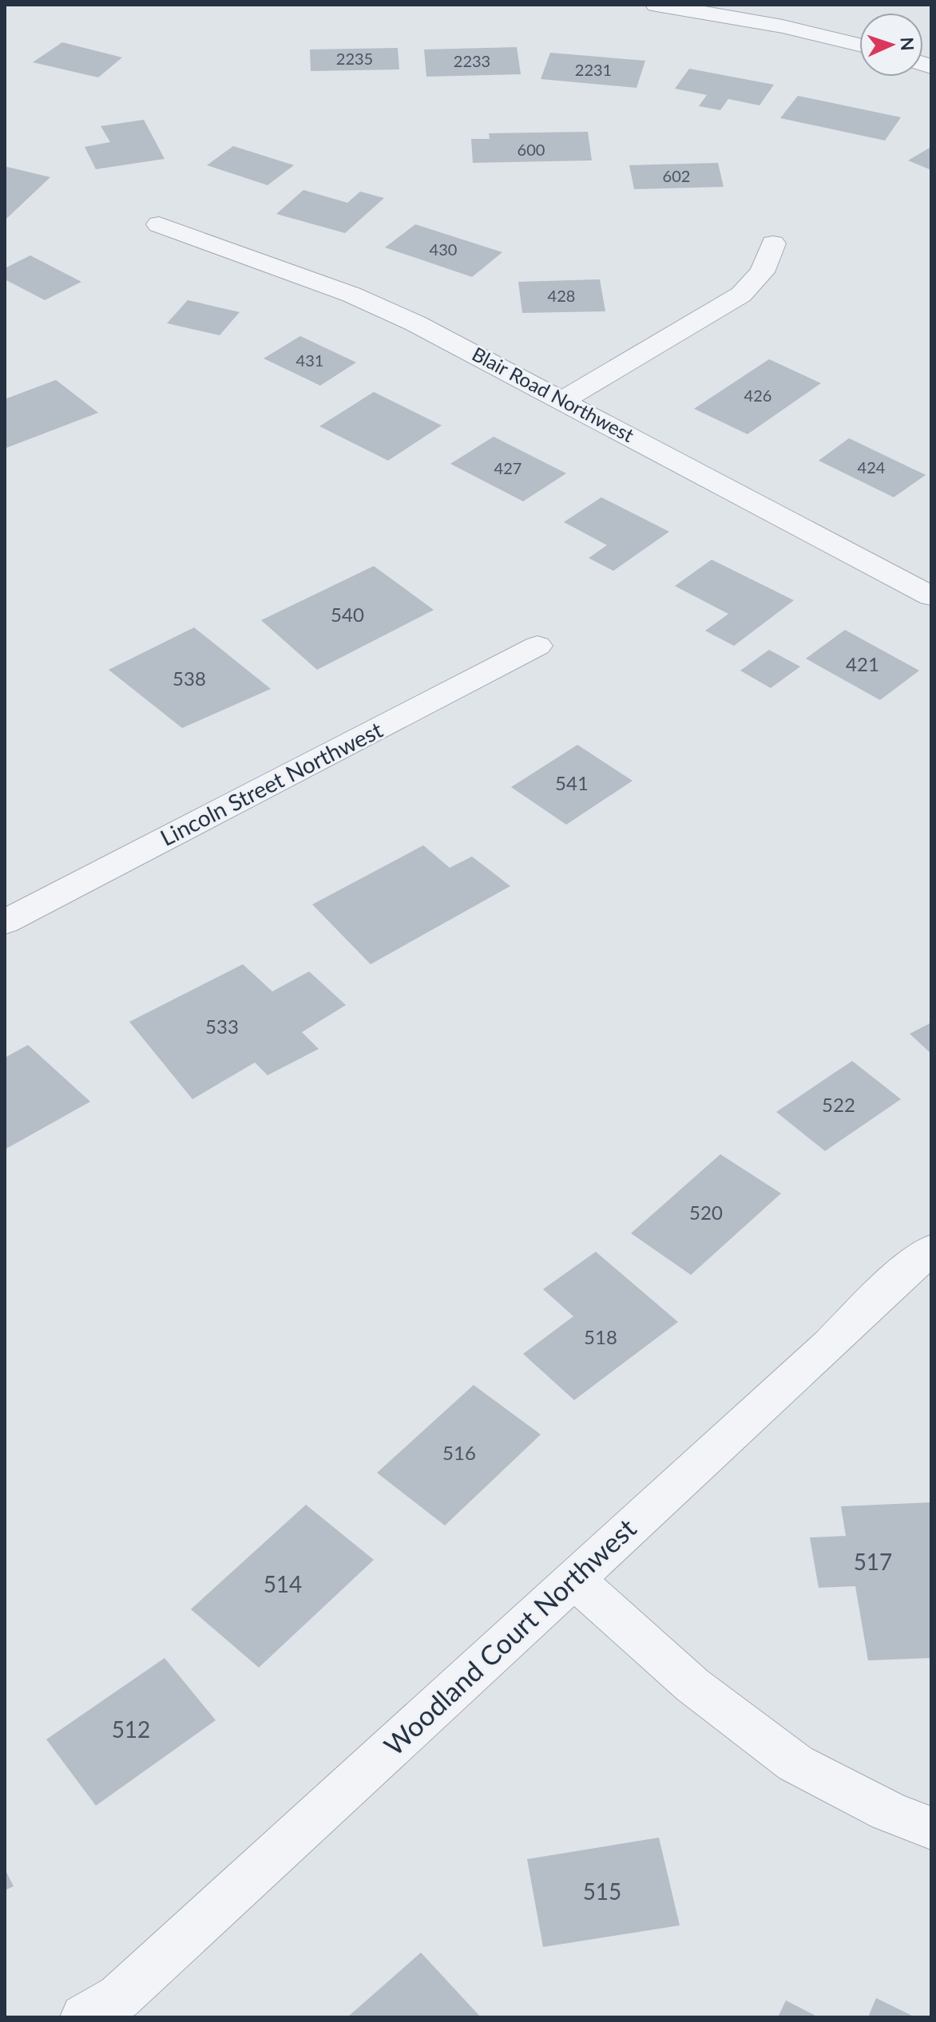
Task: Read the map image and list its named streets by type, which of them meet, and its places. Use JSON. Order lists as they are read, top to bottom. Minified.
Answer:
{"streets":{"street":["Blair Road Northwest","Lincoln Street Northwest","Woodland Court Northwest"]},"house_numbers":["2235","2233","2231","600","602","430","428","431","426","424","427","540","421","538","541","533","522","520","518","516","517","514","512","515"],"north":"right"}
